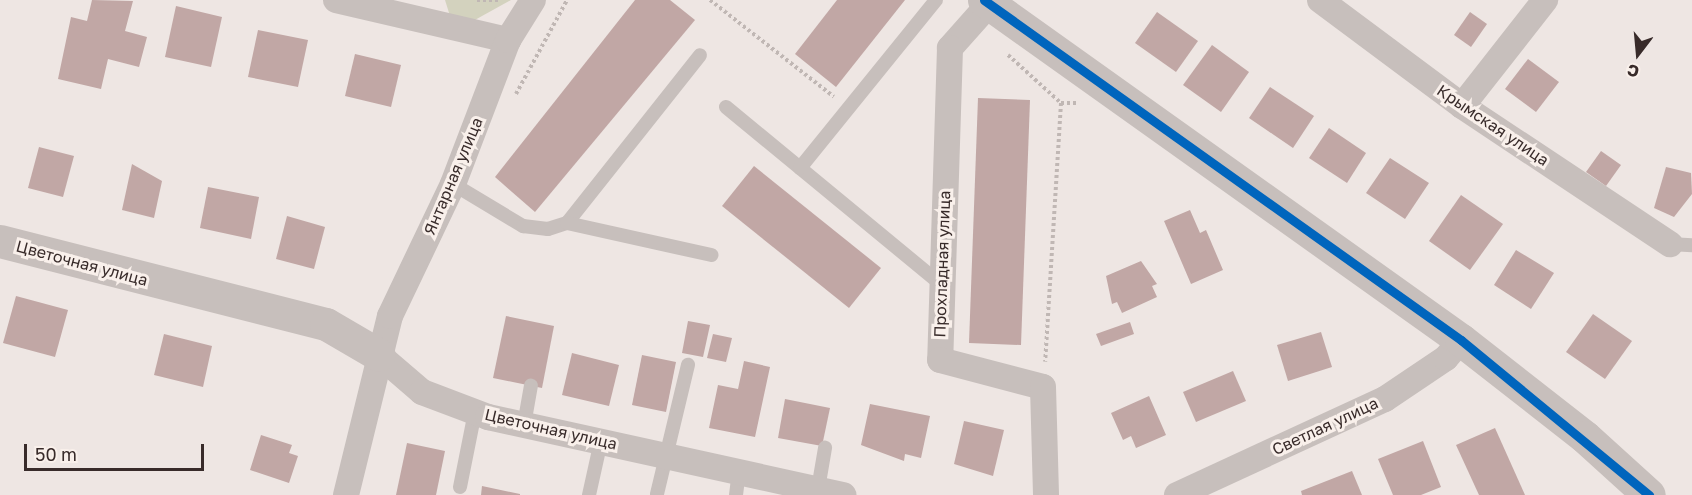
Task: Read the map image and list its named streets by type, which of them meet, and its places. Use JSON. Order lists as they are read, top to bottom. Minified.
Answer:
{"streets":{"street":["Крымская улица","Янтарная улица","Цветочная улица","Прохладная улица","Светлая улица"]},"crossings":[["Янтарная улица","Цветочная улица"]],"scale_bar":"50 m","north":"bottom"}
